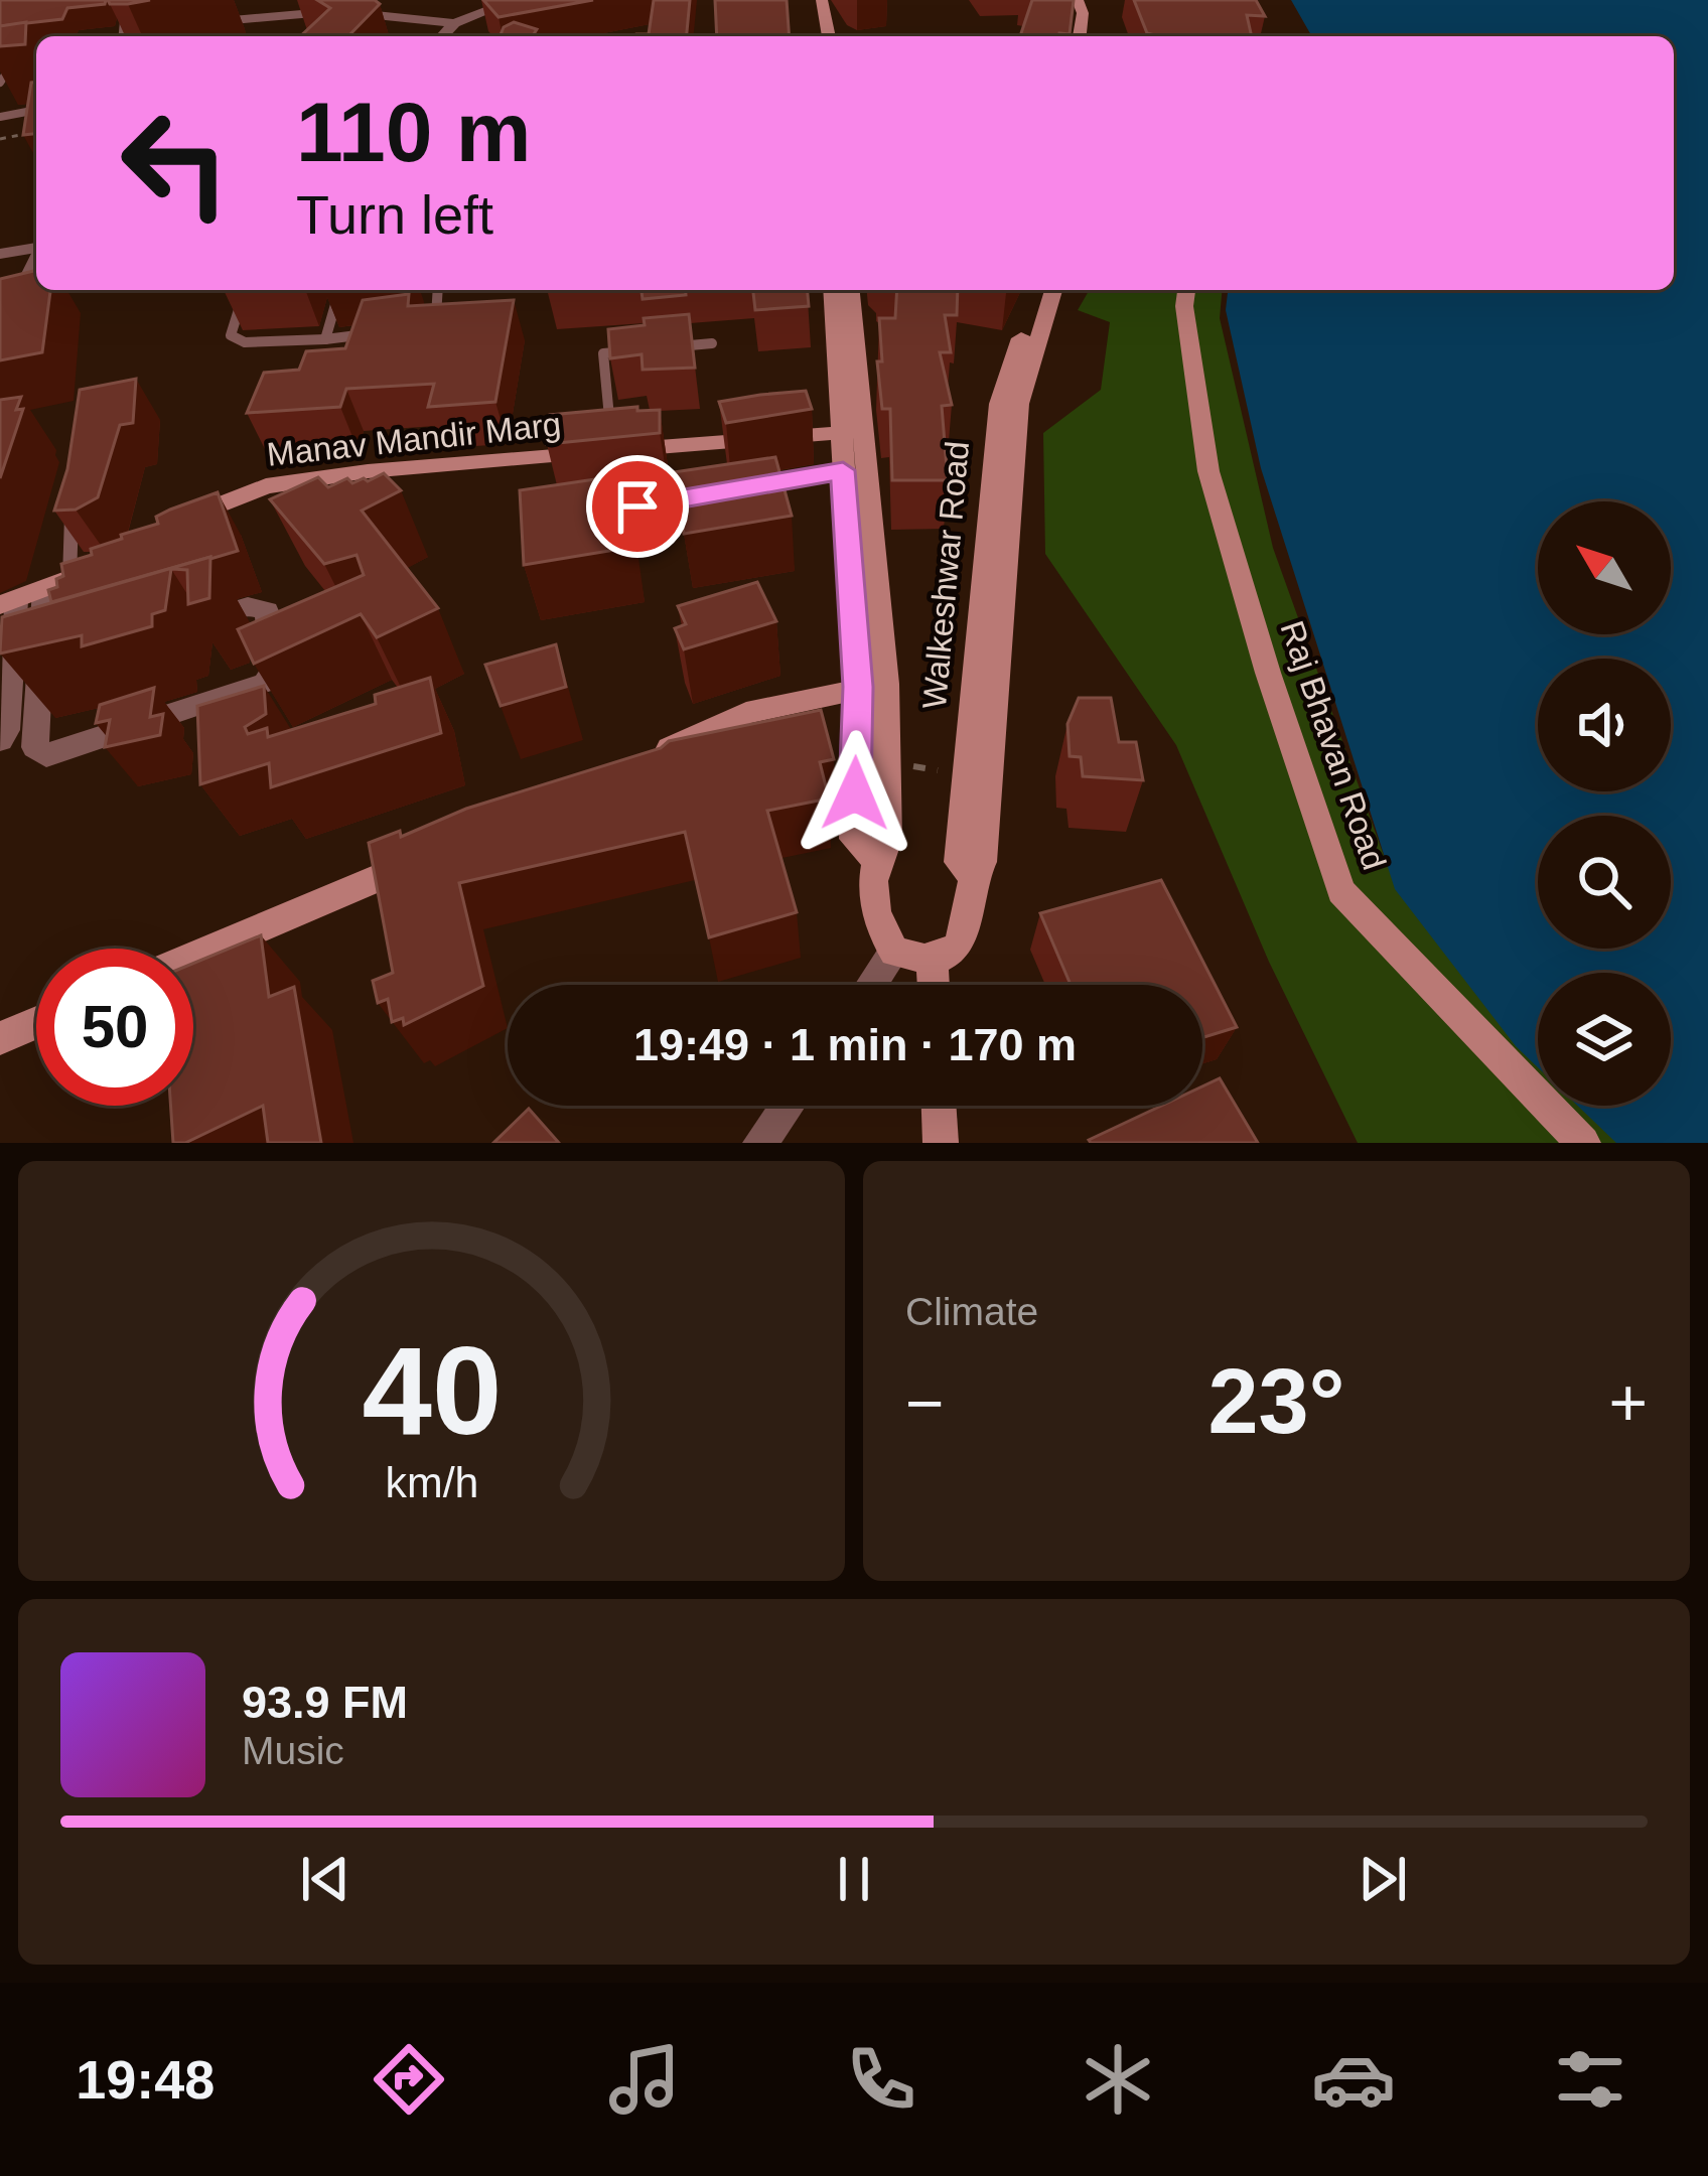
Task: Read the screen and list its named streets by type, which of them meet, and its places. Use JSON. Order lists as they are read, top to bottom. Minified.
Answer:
{"streets":{"main road":["Manav Mandir Marg","Walkeshwar Road","Raj Bhavan Road"]},"north":"top left","page":{"turn":["110 m","Turn left"],"limit":"50","trip":"19:49 · 1 min · 170 m","tile":"Climate","heat":["−","23°","+"],"song":["93.9 FM","Music"],"tabs":"19:48","gauge":["40","km/h"]}}
